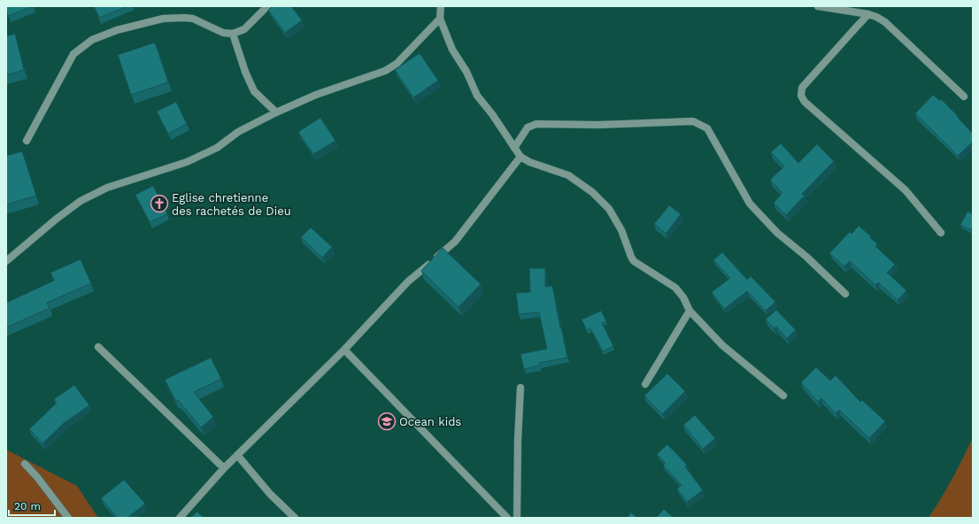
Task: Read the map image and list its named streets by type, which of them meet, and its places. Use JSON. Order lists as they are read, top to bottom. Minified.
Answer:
{"places":{"church":["Eglise chretienne des rachetés de Dieu"],"school or university":["Ocean kids"]},"scale_bar":"20 m"}
